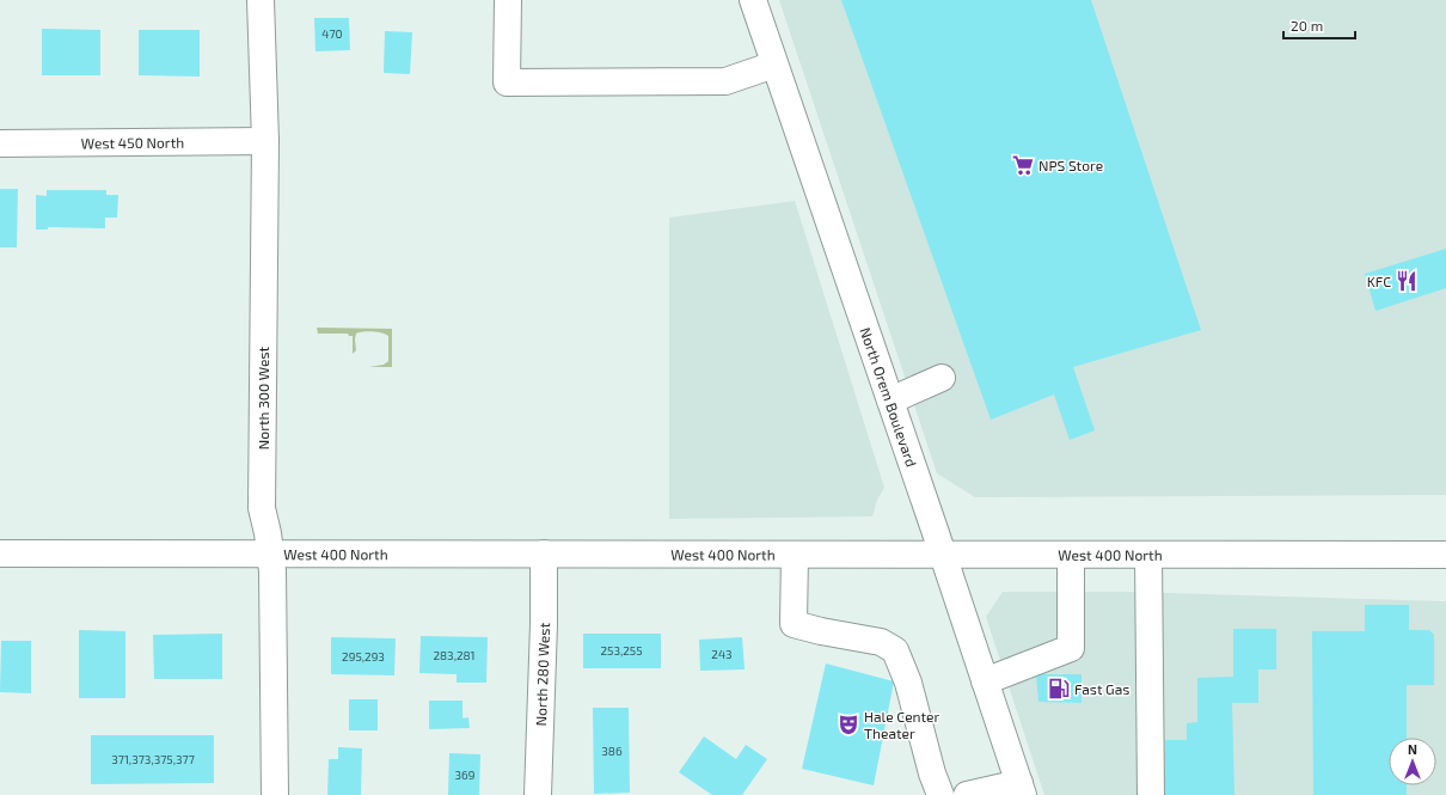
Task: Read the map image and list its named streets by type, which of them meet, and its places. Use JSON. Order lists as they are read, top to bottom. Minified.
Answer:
{"streets":{"street":["West 450 North","North Orem Boulevard","North 300 West","West 400 North","North 280 West"]},"crossings":[["West 450 North","North 300 West"],["North Orem Boulevard","West 400 North"],["North 300 West","West 400 North"],["West 400 North","North 280 West"]],"places":{"supermarket":["NPS Store"],"restaurant":["KFC"],"fuel station":["Fast Gas"],"theatre":["Hale Center Theater"]},"house_numbers":["470","253,255","243","283,281","295,293","386","371,373,375,377","369"],"scale_bar":"20 m","north":"top"}
